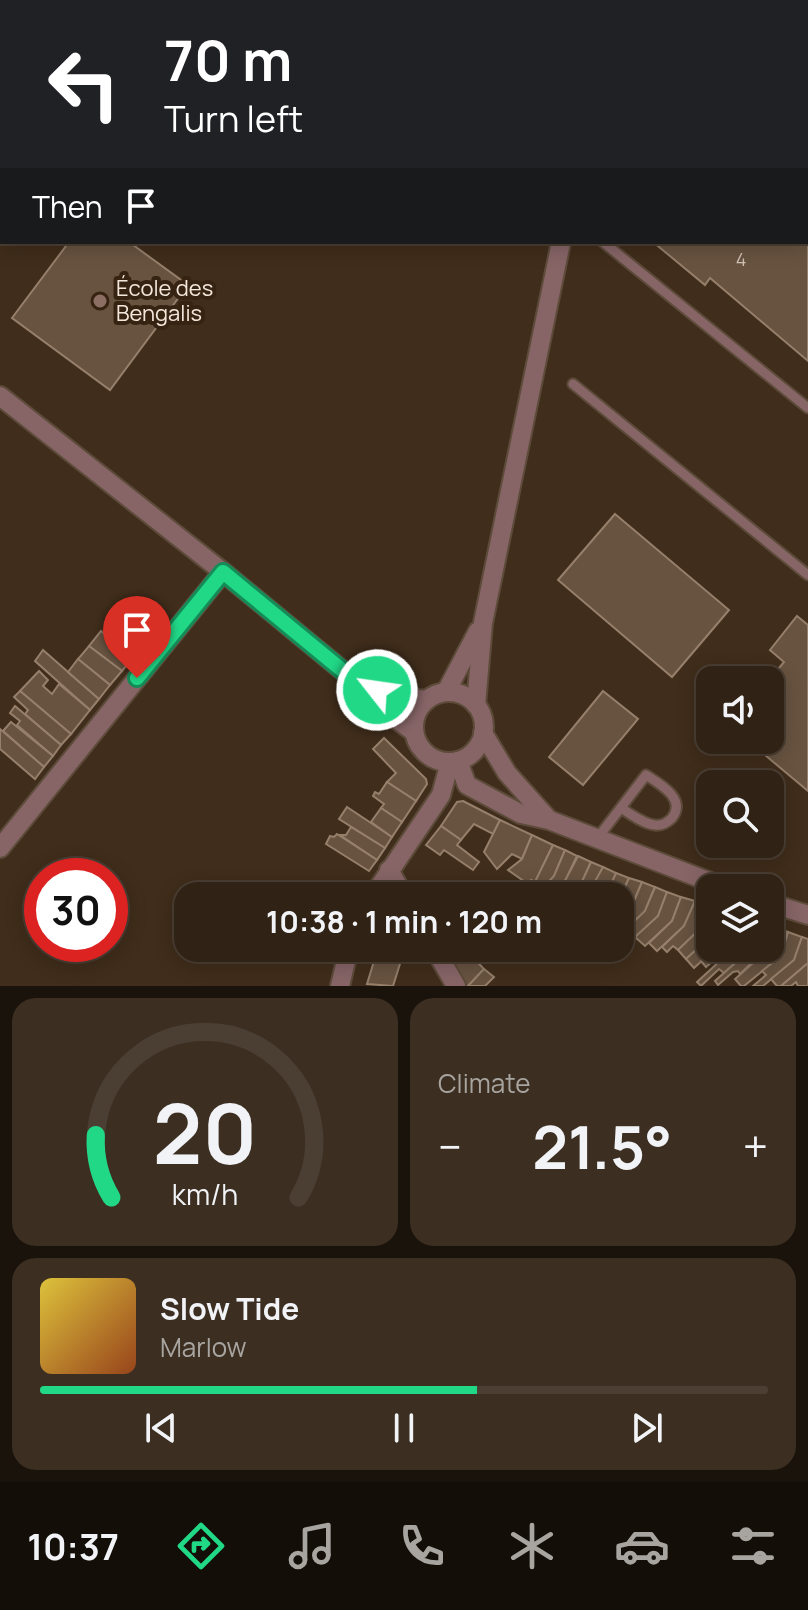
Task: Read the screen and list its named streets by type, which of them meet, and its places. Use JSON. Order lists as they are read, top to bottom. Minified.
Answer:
{"places":["École des Bengalis"],"house_numbers":["4"],"page":{"turn":["70 m","Turn left"],"then":"Then","limit":"30","trip":"10:38 · 1 min · 120 m","tile":"Climate","heat":["−","21.5°","+"],"song":["Slow Tide","Marlow"],"tabs":"10:37","gauge":["20","km/h"]}}
